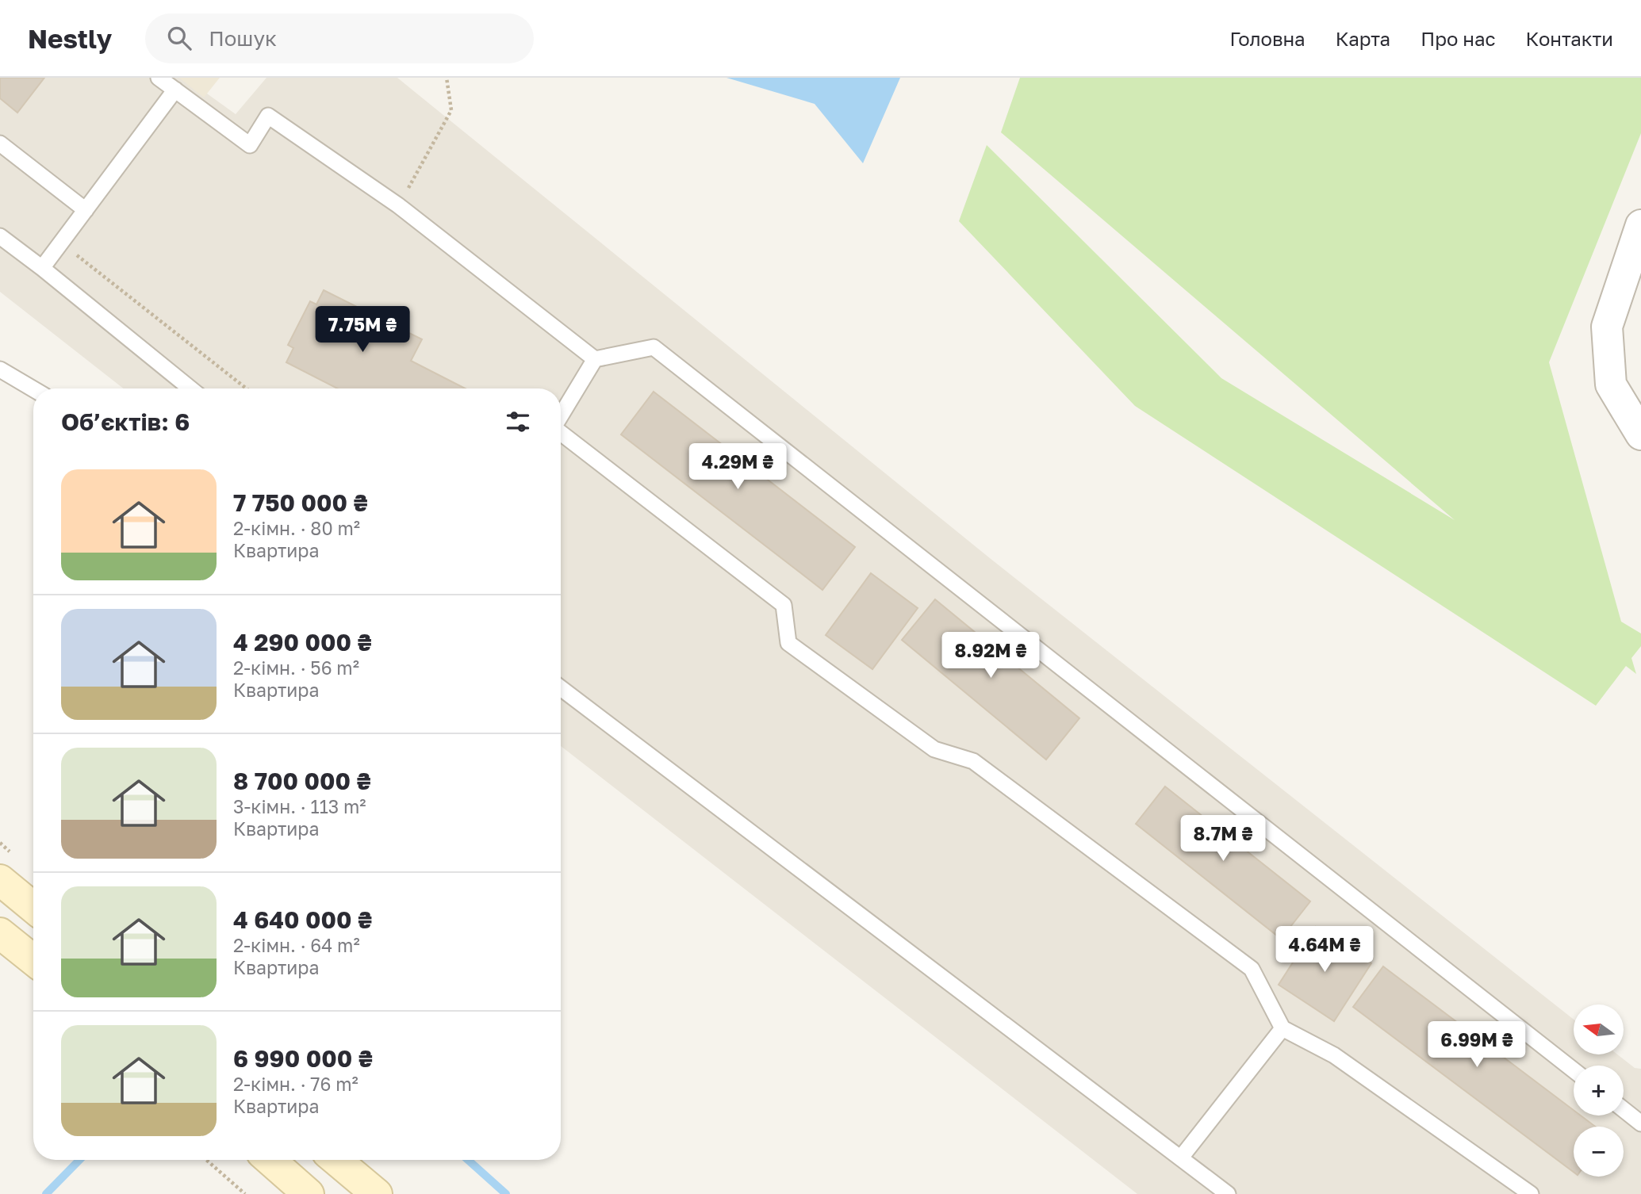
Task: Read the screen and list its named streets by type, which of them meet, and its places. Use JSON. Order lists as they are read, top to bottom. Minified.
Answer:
{"north":"left","page":{"header":"Nestly","search":"Пошук","nav":["Головна","Карта","Про нас","Контакти"],"price":["7.75M ₴","4.29M ₴","8.92M ₴","8.7M ₴","4.64M ₴","6.99M ₴"],"heading":"Об’єктів: 6","list":[{"name":"7 750 000 ₴","note":"2-кімн. · 80 m² · Квартира"},{"name":"4 290 000 ₴","note":"2-кімн. · 56 m² · Квартира"},{"name":"8 700 000 ₴","note":"3-кімн. · 113 m² · Квартира"},{"name":"4 640 000 ₴","note":"2-кімн. · 64 m² · Квартира"},{"name":"6 990 000 ₴","note":"2-кімн. · 76 m² · Квартира"}],"map_buttons":["+","−"]}}
